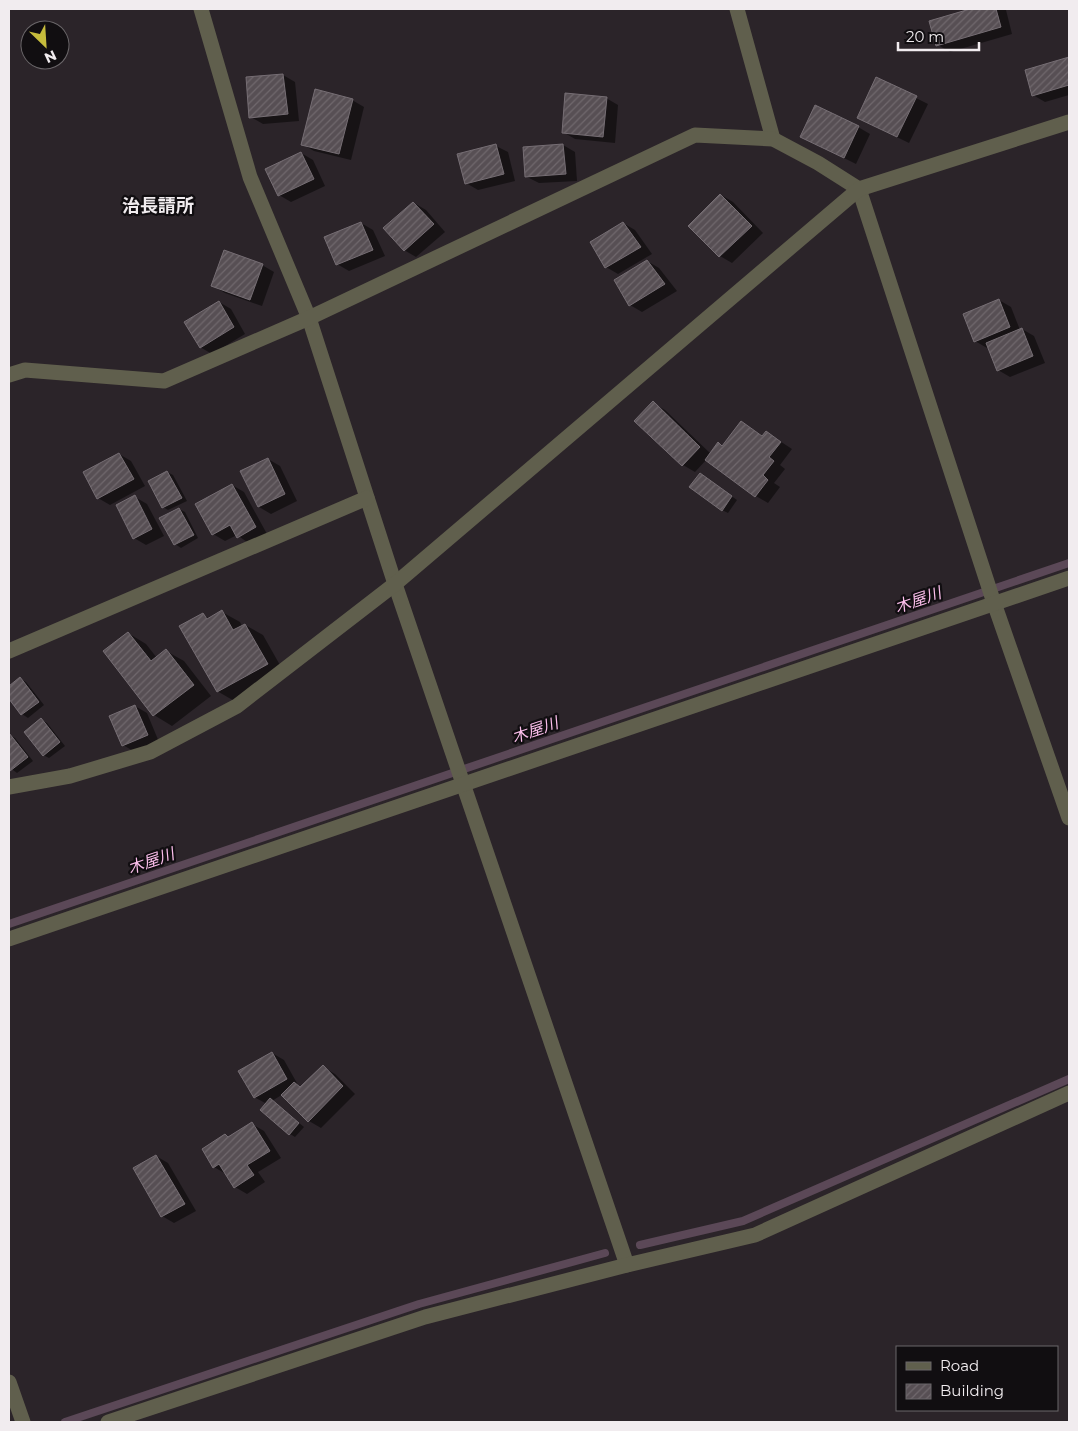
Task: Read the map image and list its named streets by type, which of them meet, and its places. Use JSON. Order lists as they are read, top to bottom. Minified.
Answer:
{"districts":["治長請所"],"water":["木屋川"],"legend":["Road","Building"],"scale_bar":"20 m","north":"bottom right"}
